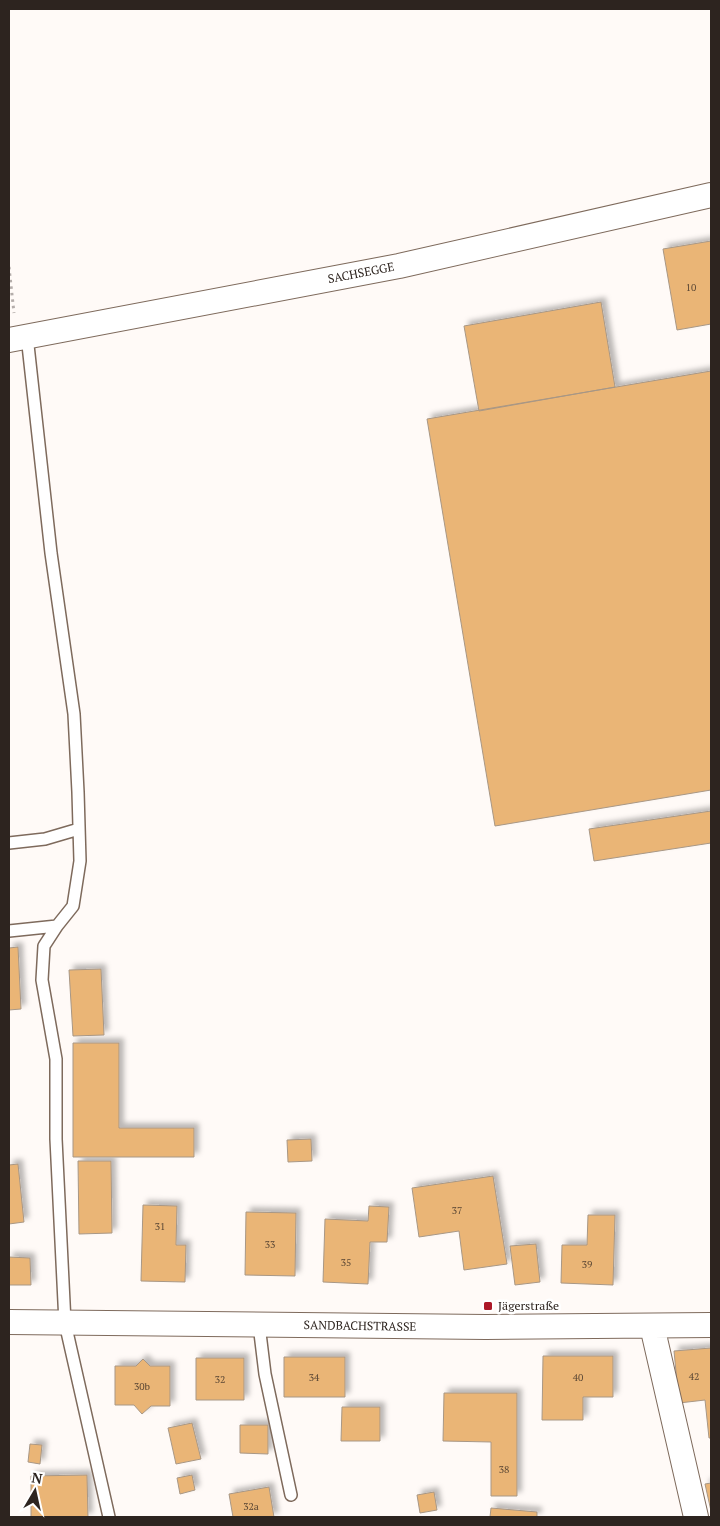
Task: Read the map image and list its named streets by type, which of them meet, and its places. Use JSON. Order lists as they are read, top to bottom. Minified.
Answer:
{"streets":{"street":["SACHSEGGE","SANDBACHSTRASSE"]},"places":{"transit":["Jägerstraße"]},"house_numbers":["10","37","31","33","35","39","42","34","40","32","30b","38","32a"],"north":"top"}
